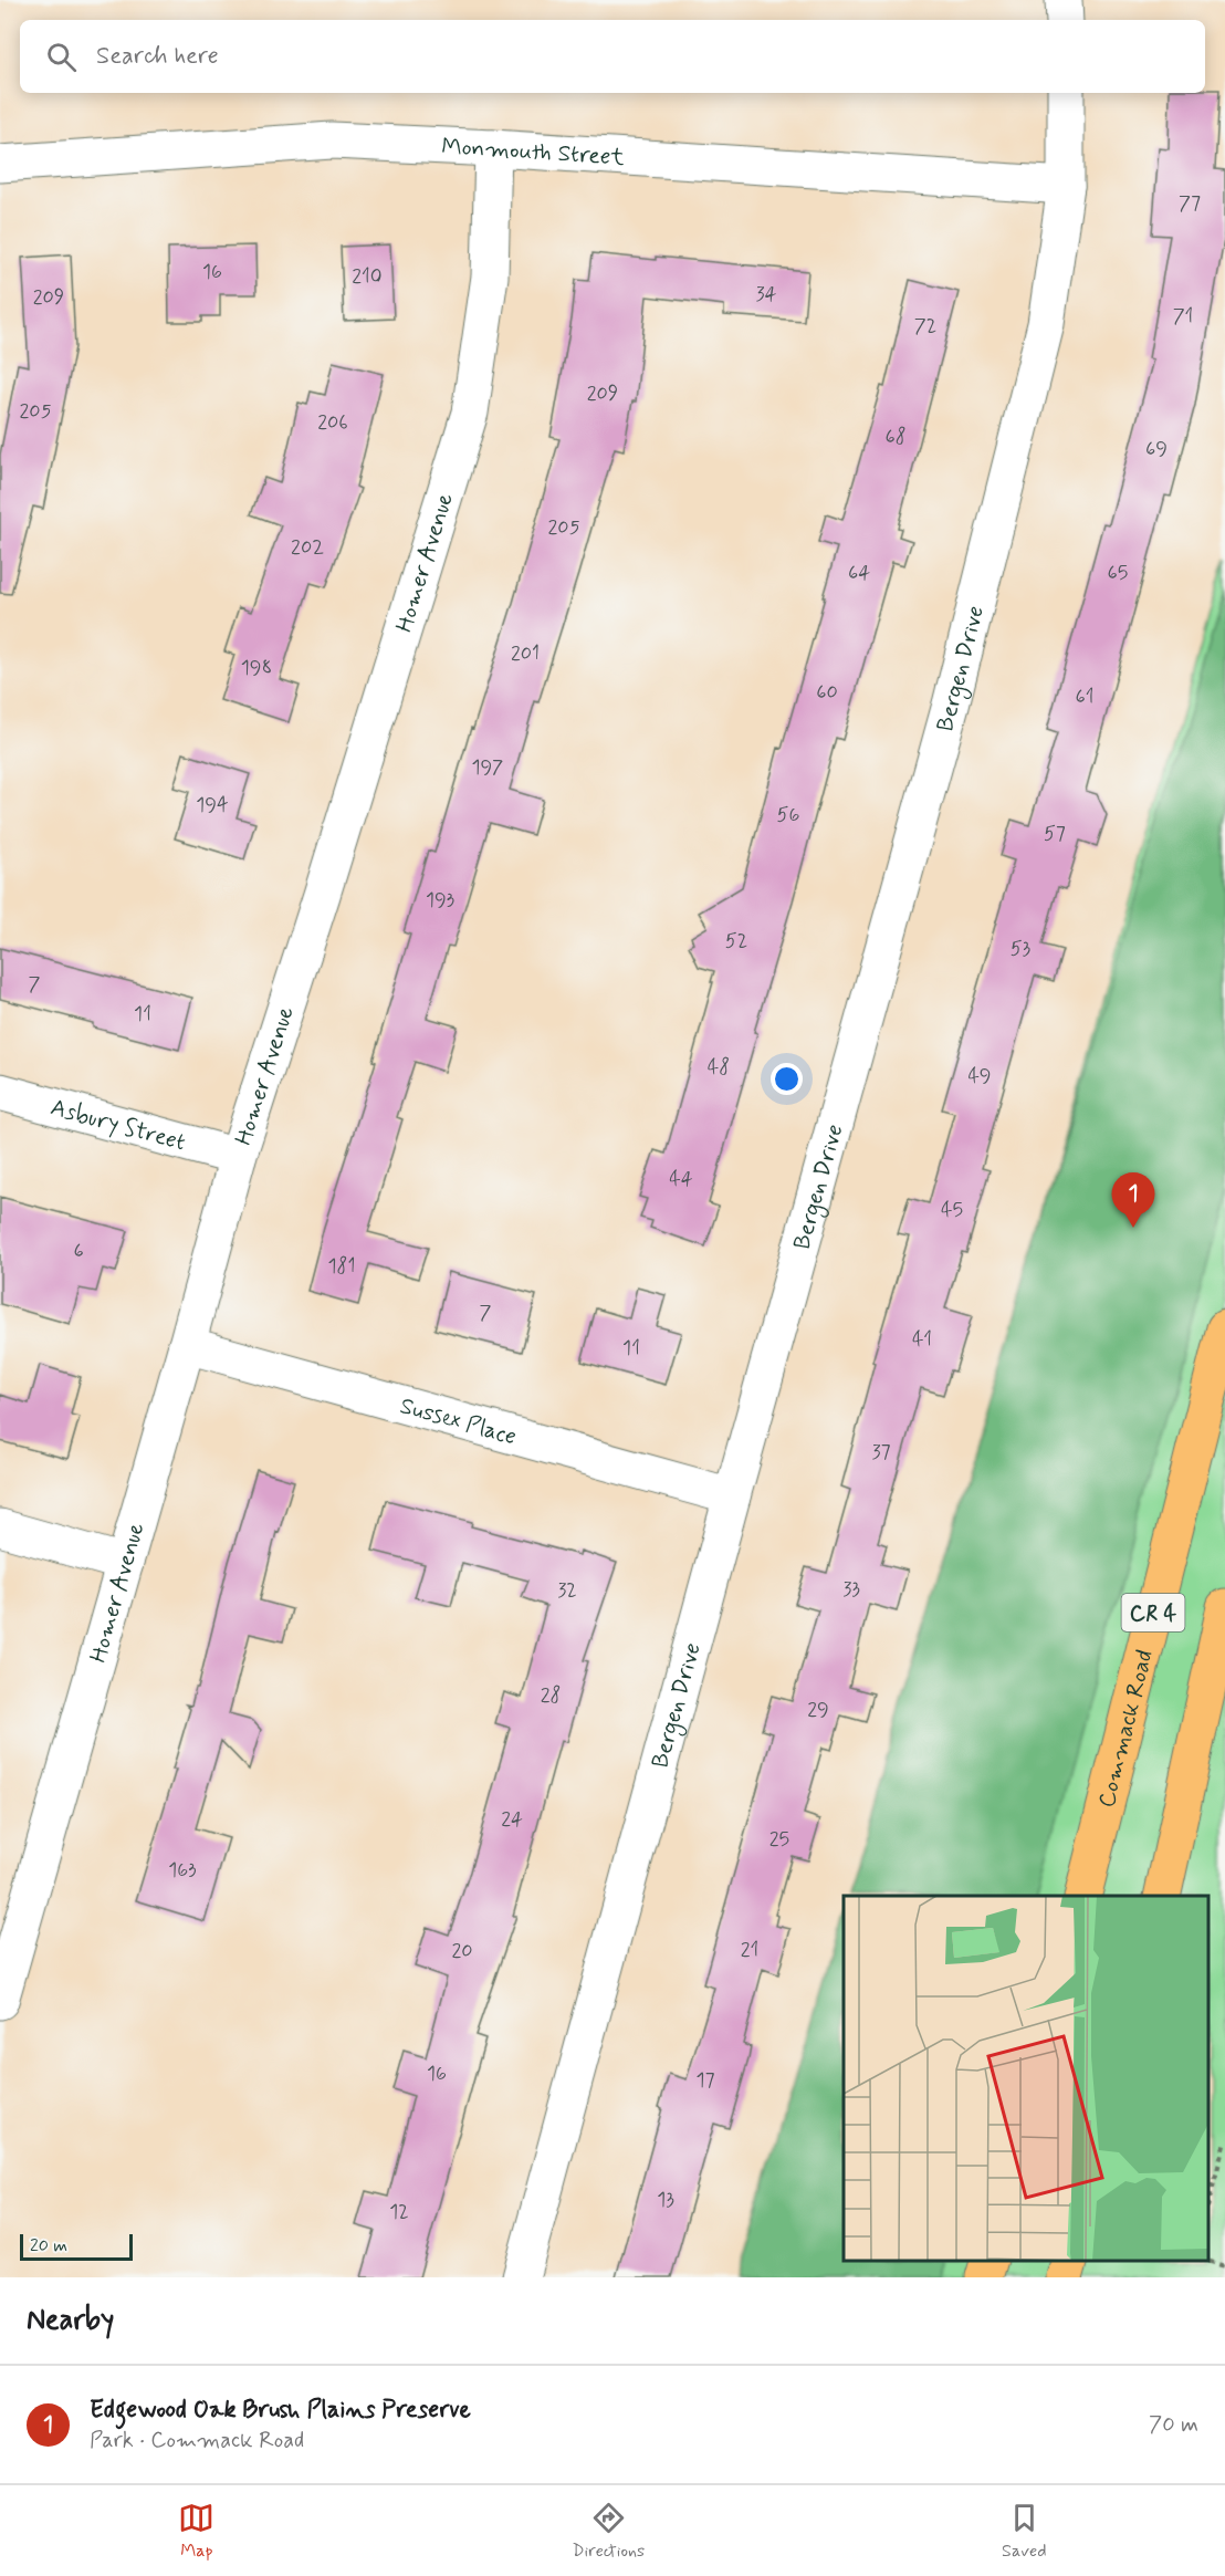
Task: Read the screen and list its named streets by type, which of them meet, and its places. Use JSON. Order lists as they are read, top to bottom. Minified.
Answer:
{"streets":{"main road":["CR 4","Commack Road"],"street":["Monmouth Street","Homer Avenue","Bergen Drive","Asbury Street","Sussex Place"]},"crossings":[["Monmouth Street","Homer Avenue"],["Monmouth Street","Bergen Drive"],["Homer Avenue","Asbury Street"],["Homer Avenue","Sussex Place"],["Bergen Drive","Sussex Place"]],"house_numbers":["77","16","210","34","209","71","72","209","205","206","68","69","205","202","64","65","201","198","60","61","197","194","56","57","193","52","53","7","11","48","49","44","45","6","181","7","41","11","37","33","32","28","29","24","25","163","21","20","16","17","13","12"],"scale_bar":"20 m","page":{"search":"Search here","pins":"1","scale":"20 m","heading":"Nearby","list":[{"mark":"1","name":"Edgewood Oak Brush Plains Preserve","note":"Park · Commack Road","value":"70 m"}],"nav":["Map","Directions","Saved"]}}
